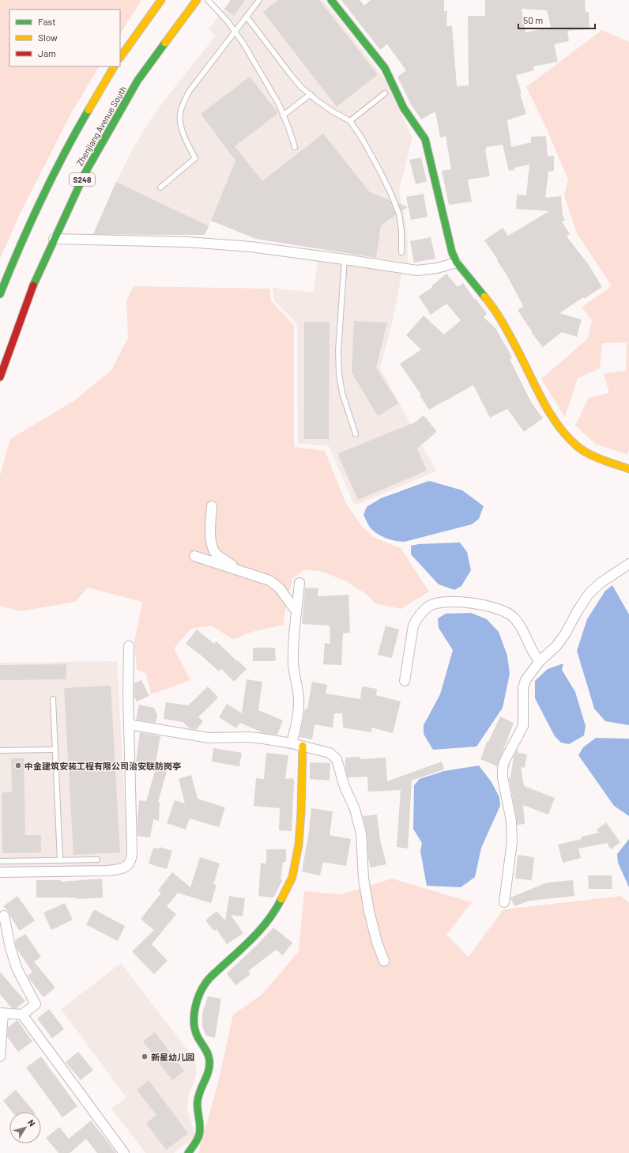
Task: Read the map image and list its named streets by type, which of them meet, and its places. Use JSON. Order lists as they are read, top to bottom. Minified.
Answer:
{"streets":{"street":["Zhenjiang Avenue South","S248"]},"places":["中金建筑安装工程有限公司治安联防岗亭","新星幼儿园"],"legend":["Fast","Slow","Jam"],"scale_bar":"50 m","north":"top right"}
